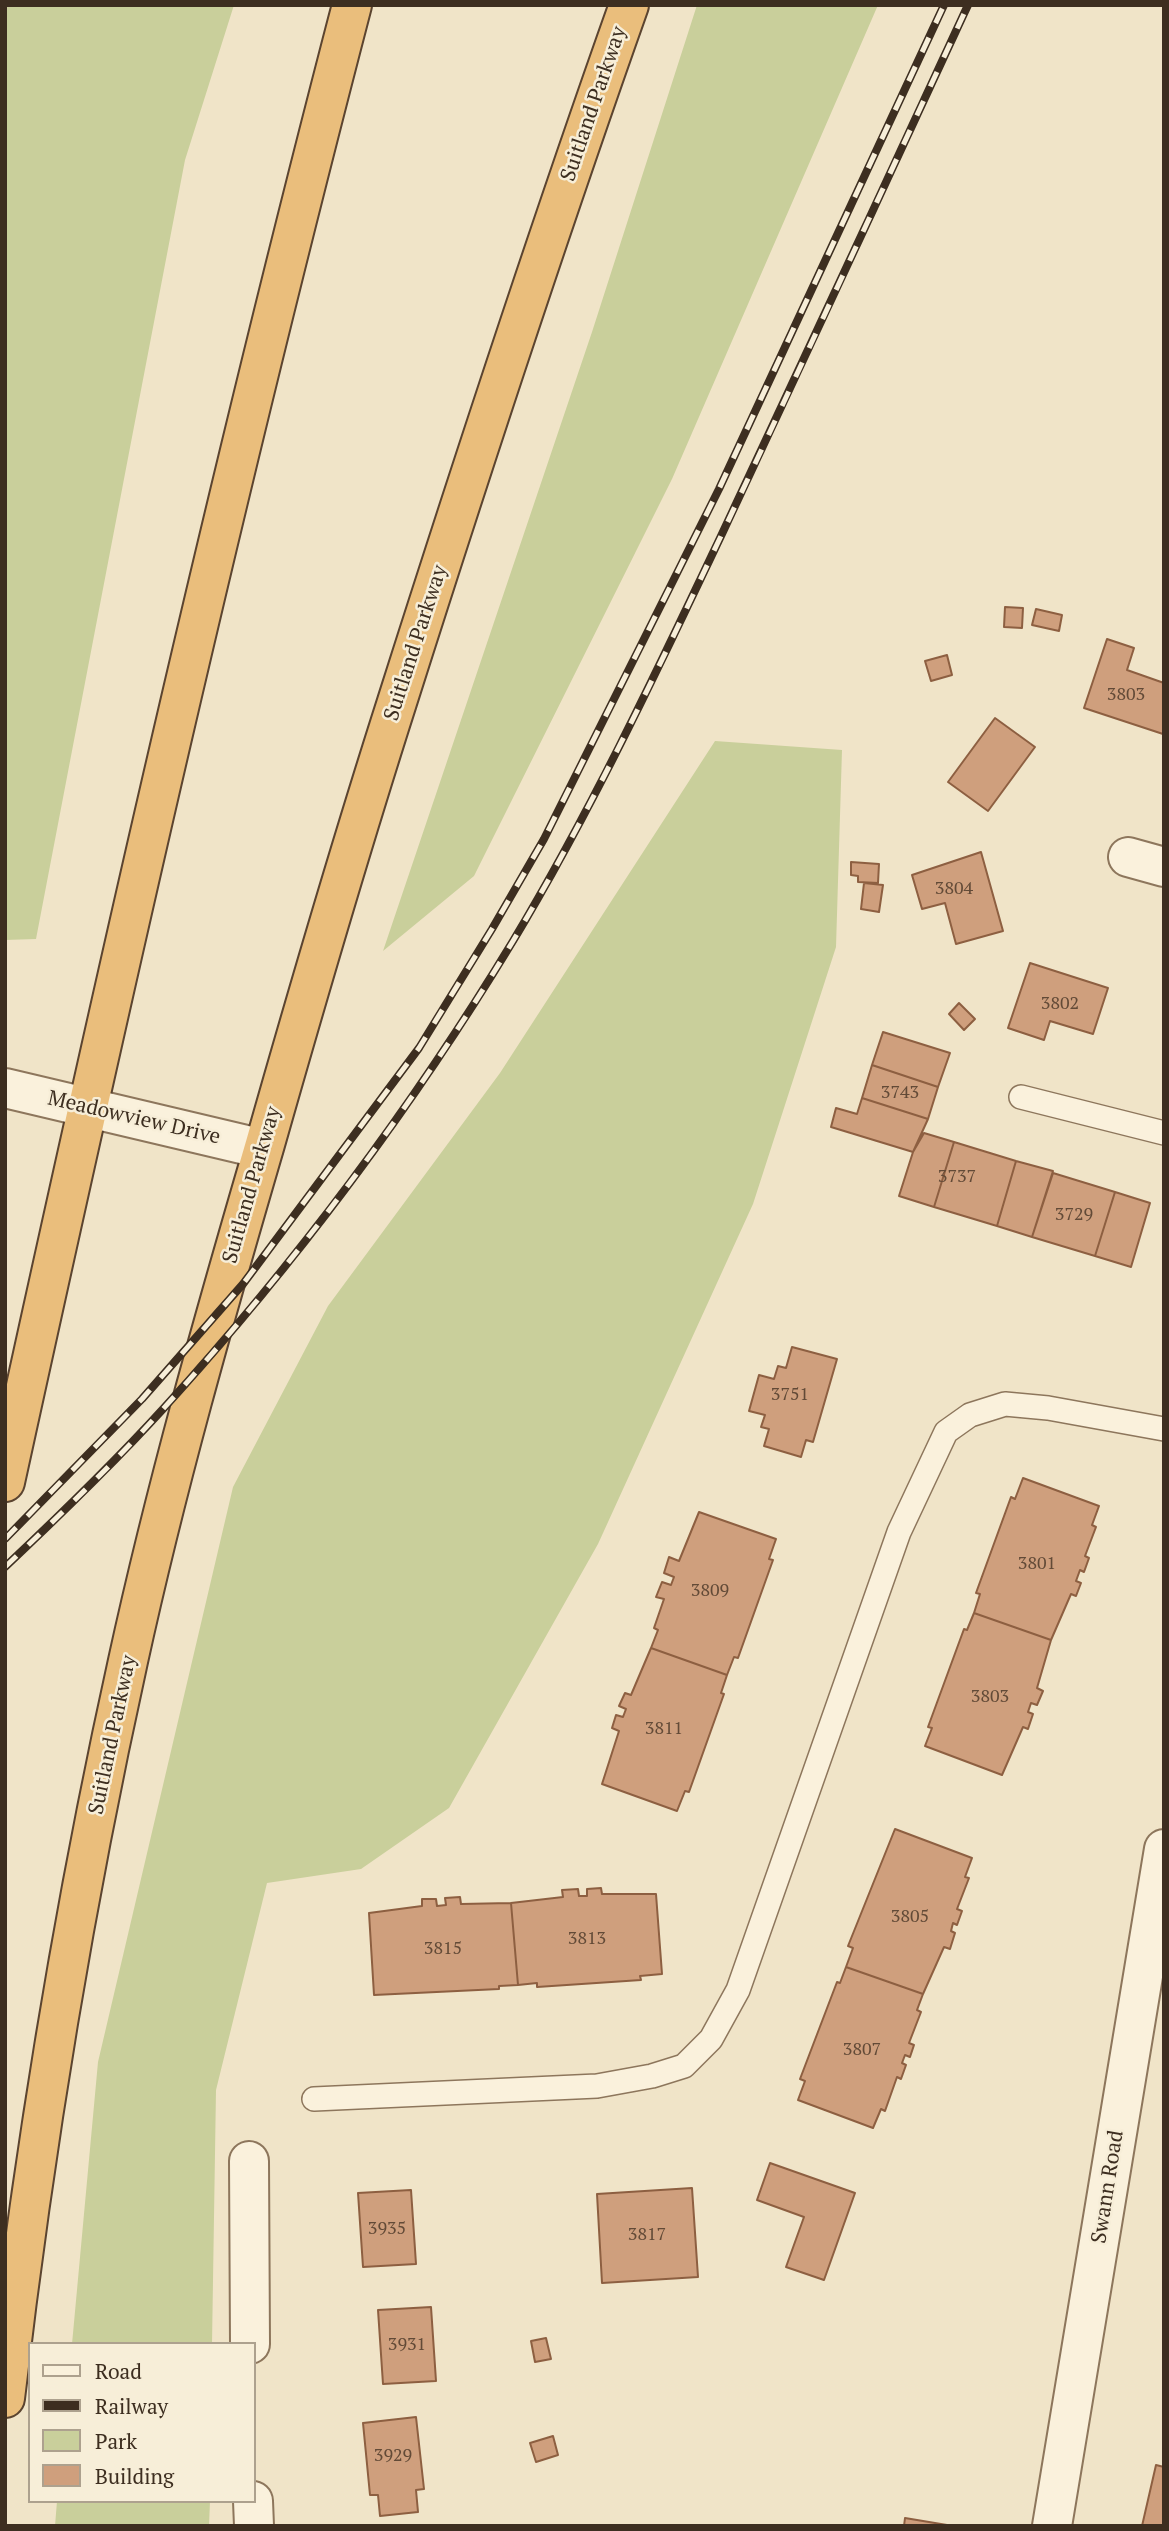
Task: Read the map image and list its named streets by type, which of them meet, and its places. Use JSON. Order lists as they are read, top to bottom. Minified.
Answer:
{"streets":{"highway":["Suitland Parkway"],"street":["Meadowview Drive","Swann Road"]},"crossings":[["Suitland Parkway","Meadowview Drive"]],"house_numbers":["3803","3804","3802","3743","3737","3729","3751","3801","3809","3803","3811","3805","3813","3815","3807","3935","3817","3931","3929"],"legend":["Road","Railway","Park","Building"]}
